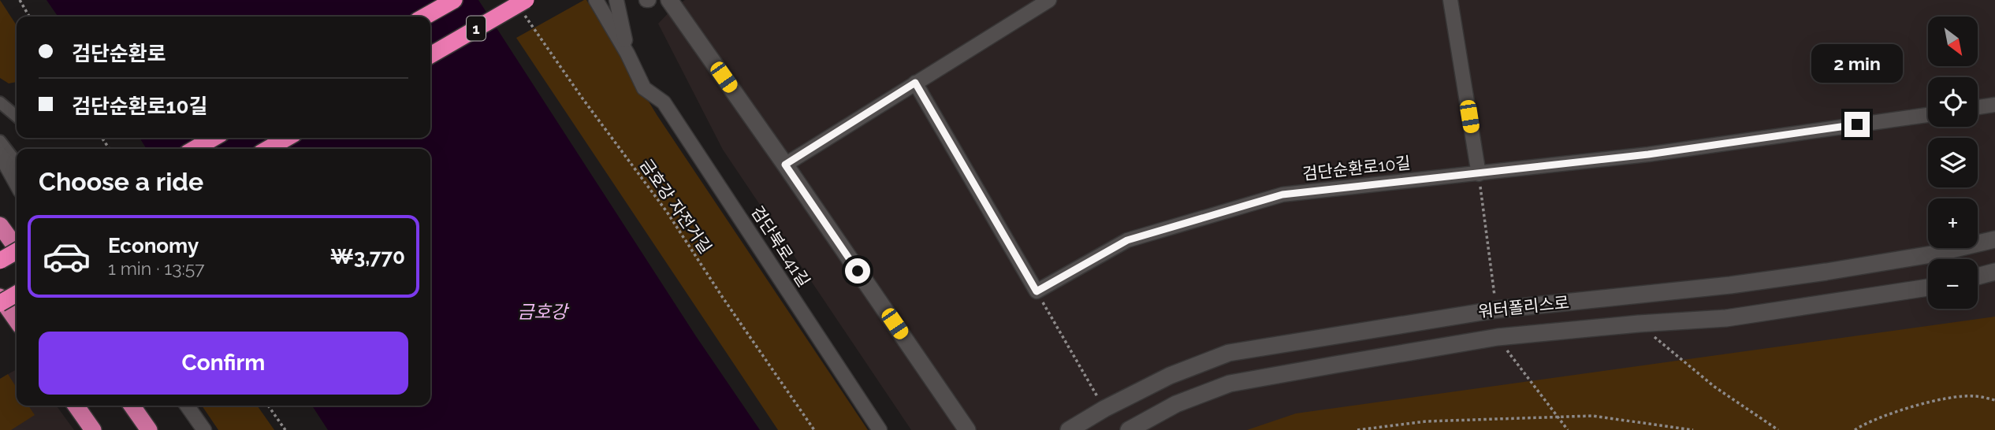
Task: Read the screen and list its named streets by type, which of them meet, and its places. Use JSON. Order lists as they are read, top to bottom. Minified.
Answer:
{"streets":{"highway":["1"],"main road":["워터폴리스로"],"street":["검단순환로10길","검단북로41길"],"path":["금호강 자전거길"]},"crossings":[["1","금호강 자전거길"]],"water":["금호강"],"north":"bottom right","page":{"map_buttons":["+","−"],"banner":["검단순환로","검단순환로10길"],"bubble":"2 min","heading":"Choose a ride","list":[{"name":"Economy","note":"1 min · 13:57","value":"₩3,770"}],"buttons":"Confirm"}}
